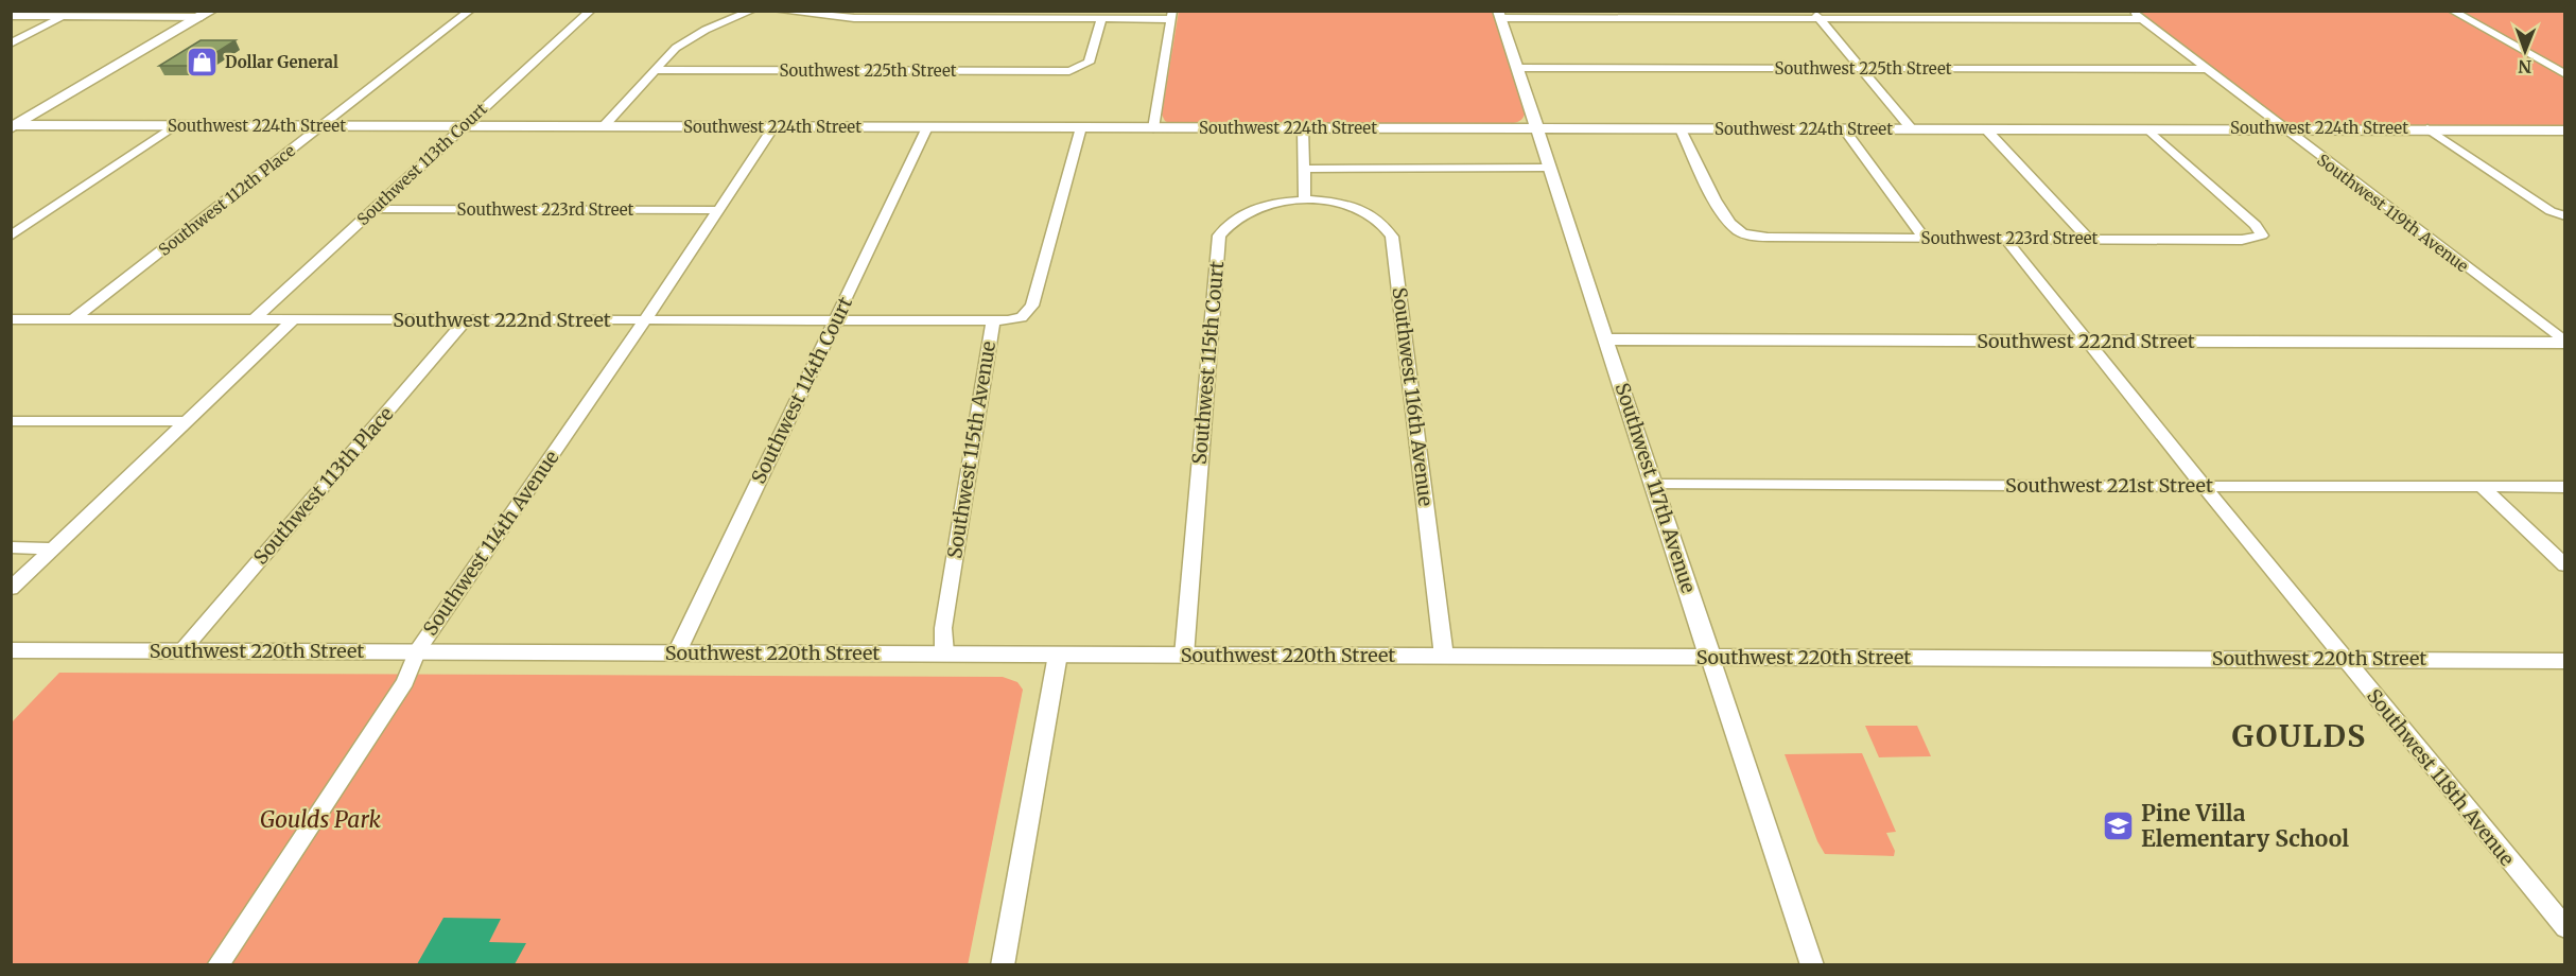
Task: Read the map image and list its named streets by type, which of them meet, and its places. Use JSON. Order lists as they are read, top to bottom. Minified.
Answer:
{"streets":{"street":["Southwest 225th Street","Southwest 224th Street","Southwest 113th Court","Southwest 112th Place","Southwest 223rd Street","Southwest 119th Avenue","Southwest 222nd Street","Southwest 115th Court","Southwest 114th Court","Southwest 116th Avenue","Southwest 115th Avenue","Southwest 113th Place","Southwest 221st Street","Southwest 117th Avenue","Southwest 114th Avenue","Southwest 220th Street","Southwest 118th Avenue"]},"crossings":[["Southwest 225th Street","Southwest 119th Avenue"],["Southwest 225th Street","Southwest 117th Avenue"],["Southwest 224th Street","Southwest 113th Court"],["Southwest 224th Street","Southwest 112th Place"],["Southwest 224th Street","Southwest 223rd Street"],["Southwest 224th Street","Southwest 119th Avenue"],["Southwest 224th Street","Southwest 114th Court"],["Southwest 224th Street","Southwest 115th Avenue"],["Southwest 224th Street","Southwest 117th Avenue"],["Southwest 224th Street","Southwest 114th Avenue"],["Southwest 113th Court","Southwest 223rd Street"],["Southwest 113th Court","Southwest 222nd Street"],["Southwest 112th Place","Southwest 222nd Street"],["Southwest 223rd Street","Southwest 114th Avenue"],["Southwest 223rd Street","Southwest 118th Avenue"],["Southwest 119th Avenue","Southwest 222nd Street"],["Southwest 222nd Street","Southwest 114th Court"],["Southwest 222nd Street","Southwest 115th Avenue"],["Southwest 222nd Street","Southwest 113th Place"],["Southwest 222nd Street","Southwest 117th Avenue"],["Southwest 222nd Street","Southwest 114th Avenue"],["Southwest 222nd Street","Southwest 118th Avenue"],["Southwest 115th Court","Southwest 116th Avenue"],["Southwest 115th Court","Southwest 220th Street"],["Southwest 114th Court","Southwest 220th Street"],["Southwest 116th Avenue","Southwest 220th Street"],["Southwest 115th Avenue","Southwest 220th Street"],["Southwest 113th Place","Southwest 220th Street"],["Southwest 221st Street","Southwest 117th Avenue"],["Southwest 221st Street","Southwest 118th Avenue"],["Southwest 117th Avenue","Southwest 220th Street"],["Southwest 114th Avenue","Southwest 220th Street"],["Southwest 220th Street","Southwest 118th Avenue"]],"districts":["GOULDS"],"parks":["Goulds Park"],"places":{"shop":["Dollar General"],"school or university":["Pine Villa Elementary School"]},"north":"bottom"}
